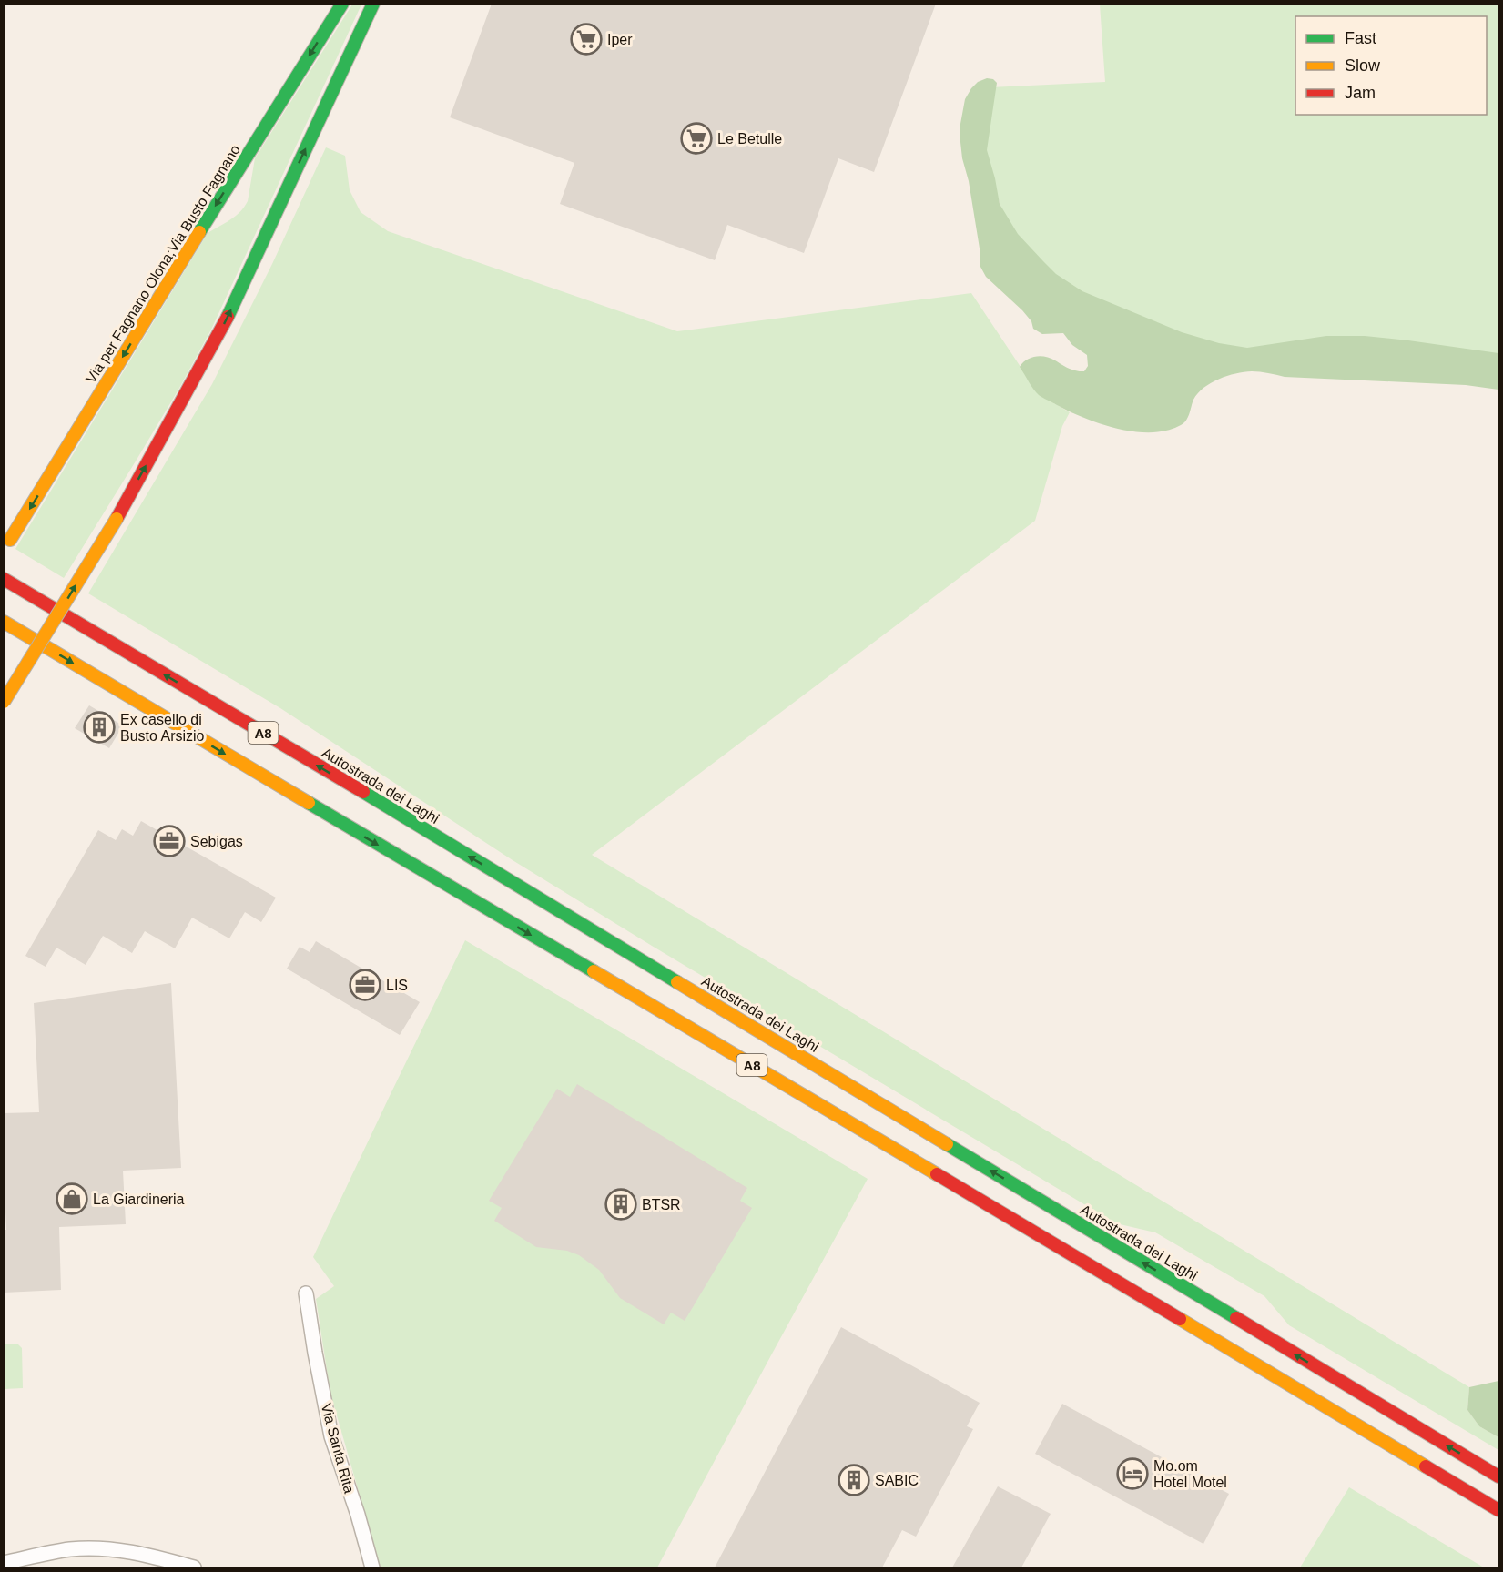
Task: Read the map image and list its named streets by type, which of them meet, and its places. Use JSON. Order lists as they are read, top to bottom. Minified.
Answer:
{"streets":{"main road":["Via per Fagnano Olona;Via Busto Fagnano","A8","Autostrada dei Laghi"],"street":["Via Santa Rita"]},"places":{"supermarket":["Iper","Le Betulle"],"building":["Ex casello di Busto Arsizio","BTSR","SABIC"],"office":["Sebigas","LIS"],"shop":["La Giardineria"],"hotel":["Mo.om Hotel Motel"]},"legend":["Fast","Slow","Jam"]}
